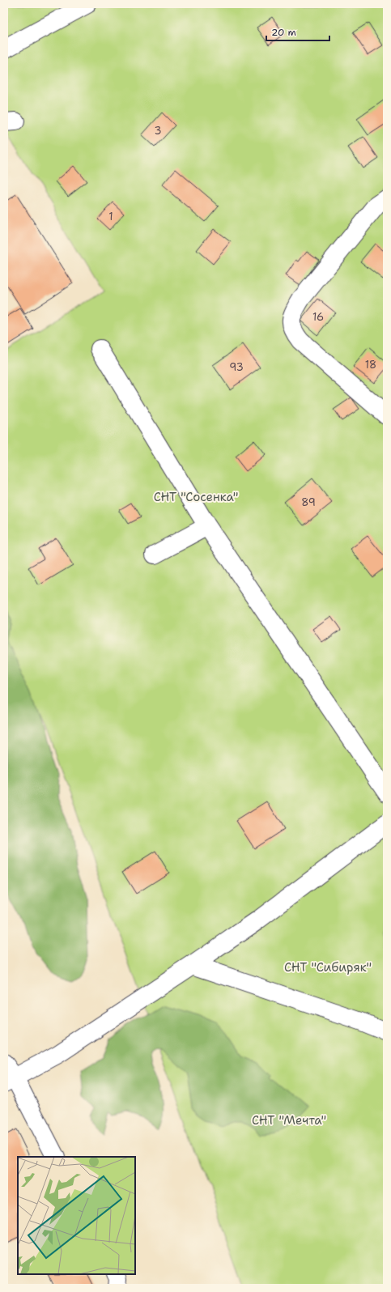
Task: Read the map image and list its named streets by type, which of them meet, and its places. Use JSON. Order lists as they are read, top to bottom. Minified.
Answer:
{"parks":["СНТ \"Сосенка\"","СНТ \"Сибиряк\"","СНТ \"Мечта\""],"house_numbers":["3","1","16","18","93","89"],"scale_bar":"20 m"}
